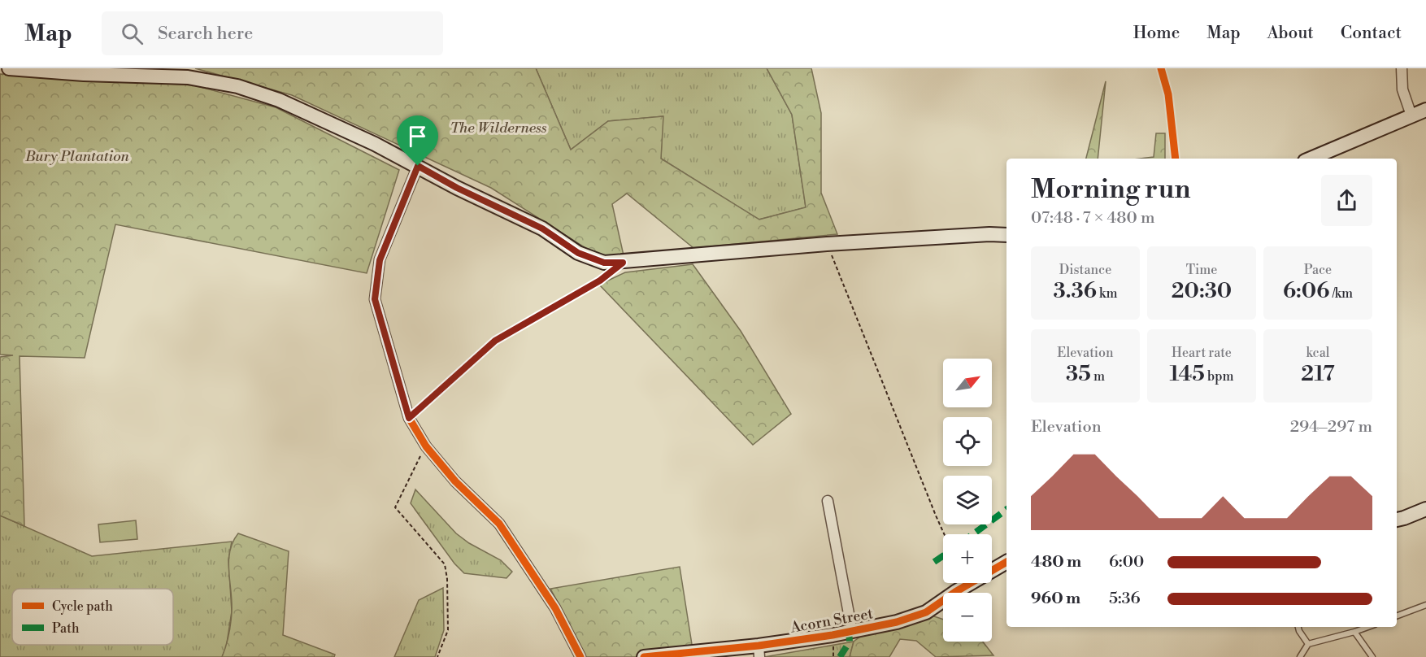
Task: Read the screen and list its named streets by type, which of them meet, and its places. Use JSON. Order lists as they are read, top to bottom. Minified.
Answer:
{"streets":{"main road":["Acorn Street"]},"parks":["The Wilderness","Bury Plantation"],"legend":["Cycle path","Path"],"north":"top right","page":{"header":"Map","search":"Search here","nav":["Home","Map","About","Contact"],"heading":["Morning run","07:48 · 7 × 480 m"],"stats":[["Distance","3.36 km"],["Time","20:30"],["Pace","6:06 /km"],["Elevation","35 m"],["Heart rate","145 bpm"],["kcal","217"]],"map_buttons":["+","−"],"chart":["Elevation","294–297 m"],"list":[{"name":"480 m","note":"6:00"},{"name":"960 m","note":"5:36"}]}}
